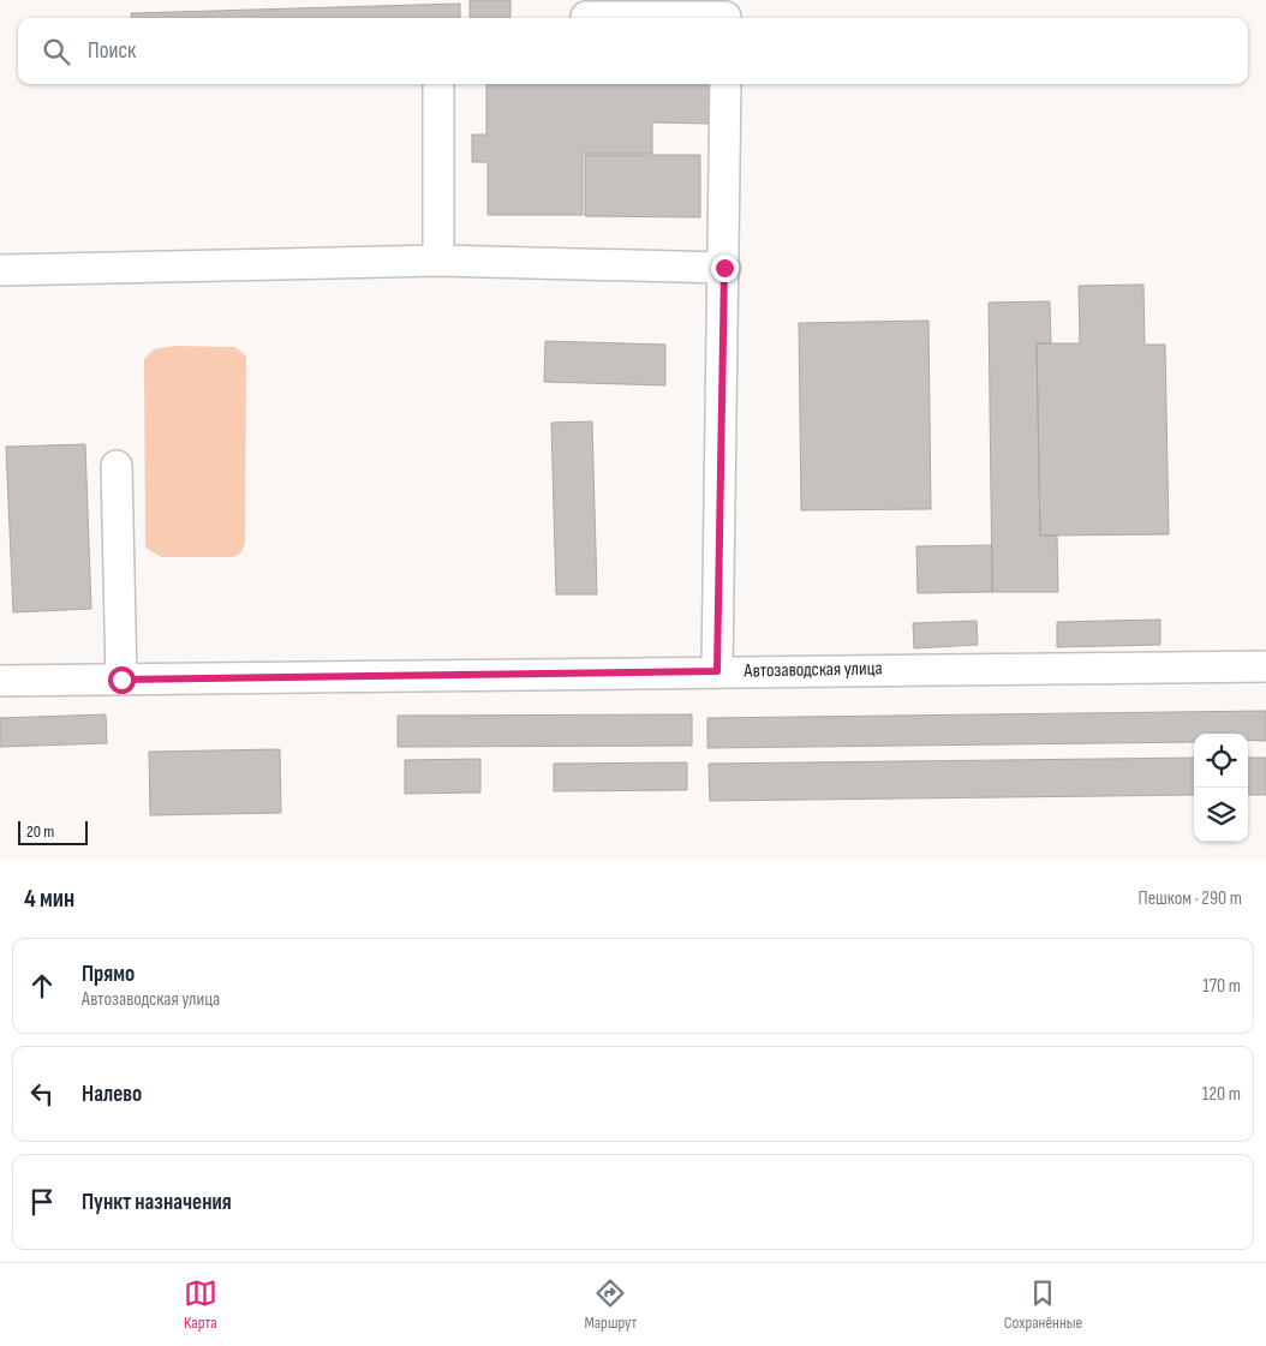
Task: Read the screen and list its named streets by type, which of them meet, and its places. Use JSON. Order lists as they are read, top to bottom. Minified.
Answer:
{"streets":{"street":["Автозаводская улица"]},"scale_bar":"20 m","page":{"search":"Поиск","scale":"20 m","heading":["4 мин","Пешком · 290 m"],"list":[["Прямо","Автозаводская улица","170 m"],["Налево","120 m"],"Пункт назначения"],"nav":["Карта","Маршрут","Сохранённые"]}}
